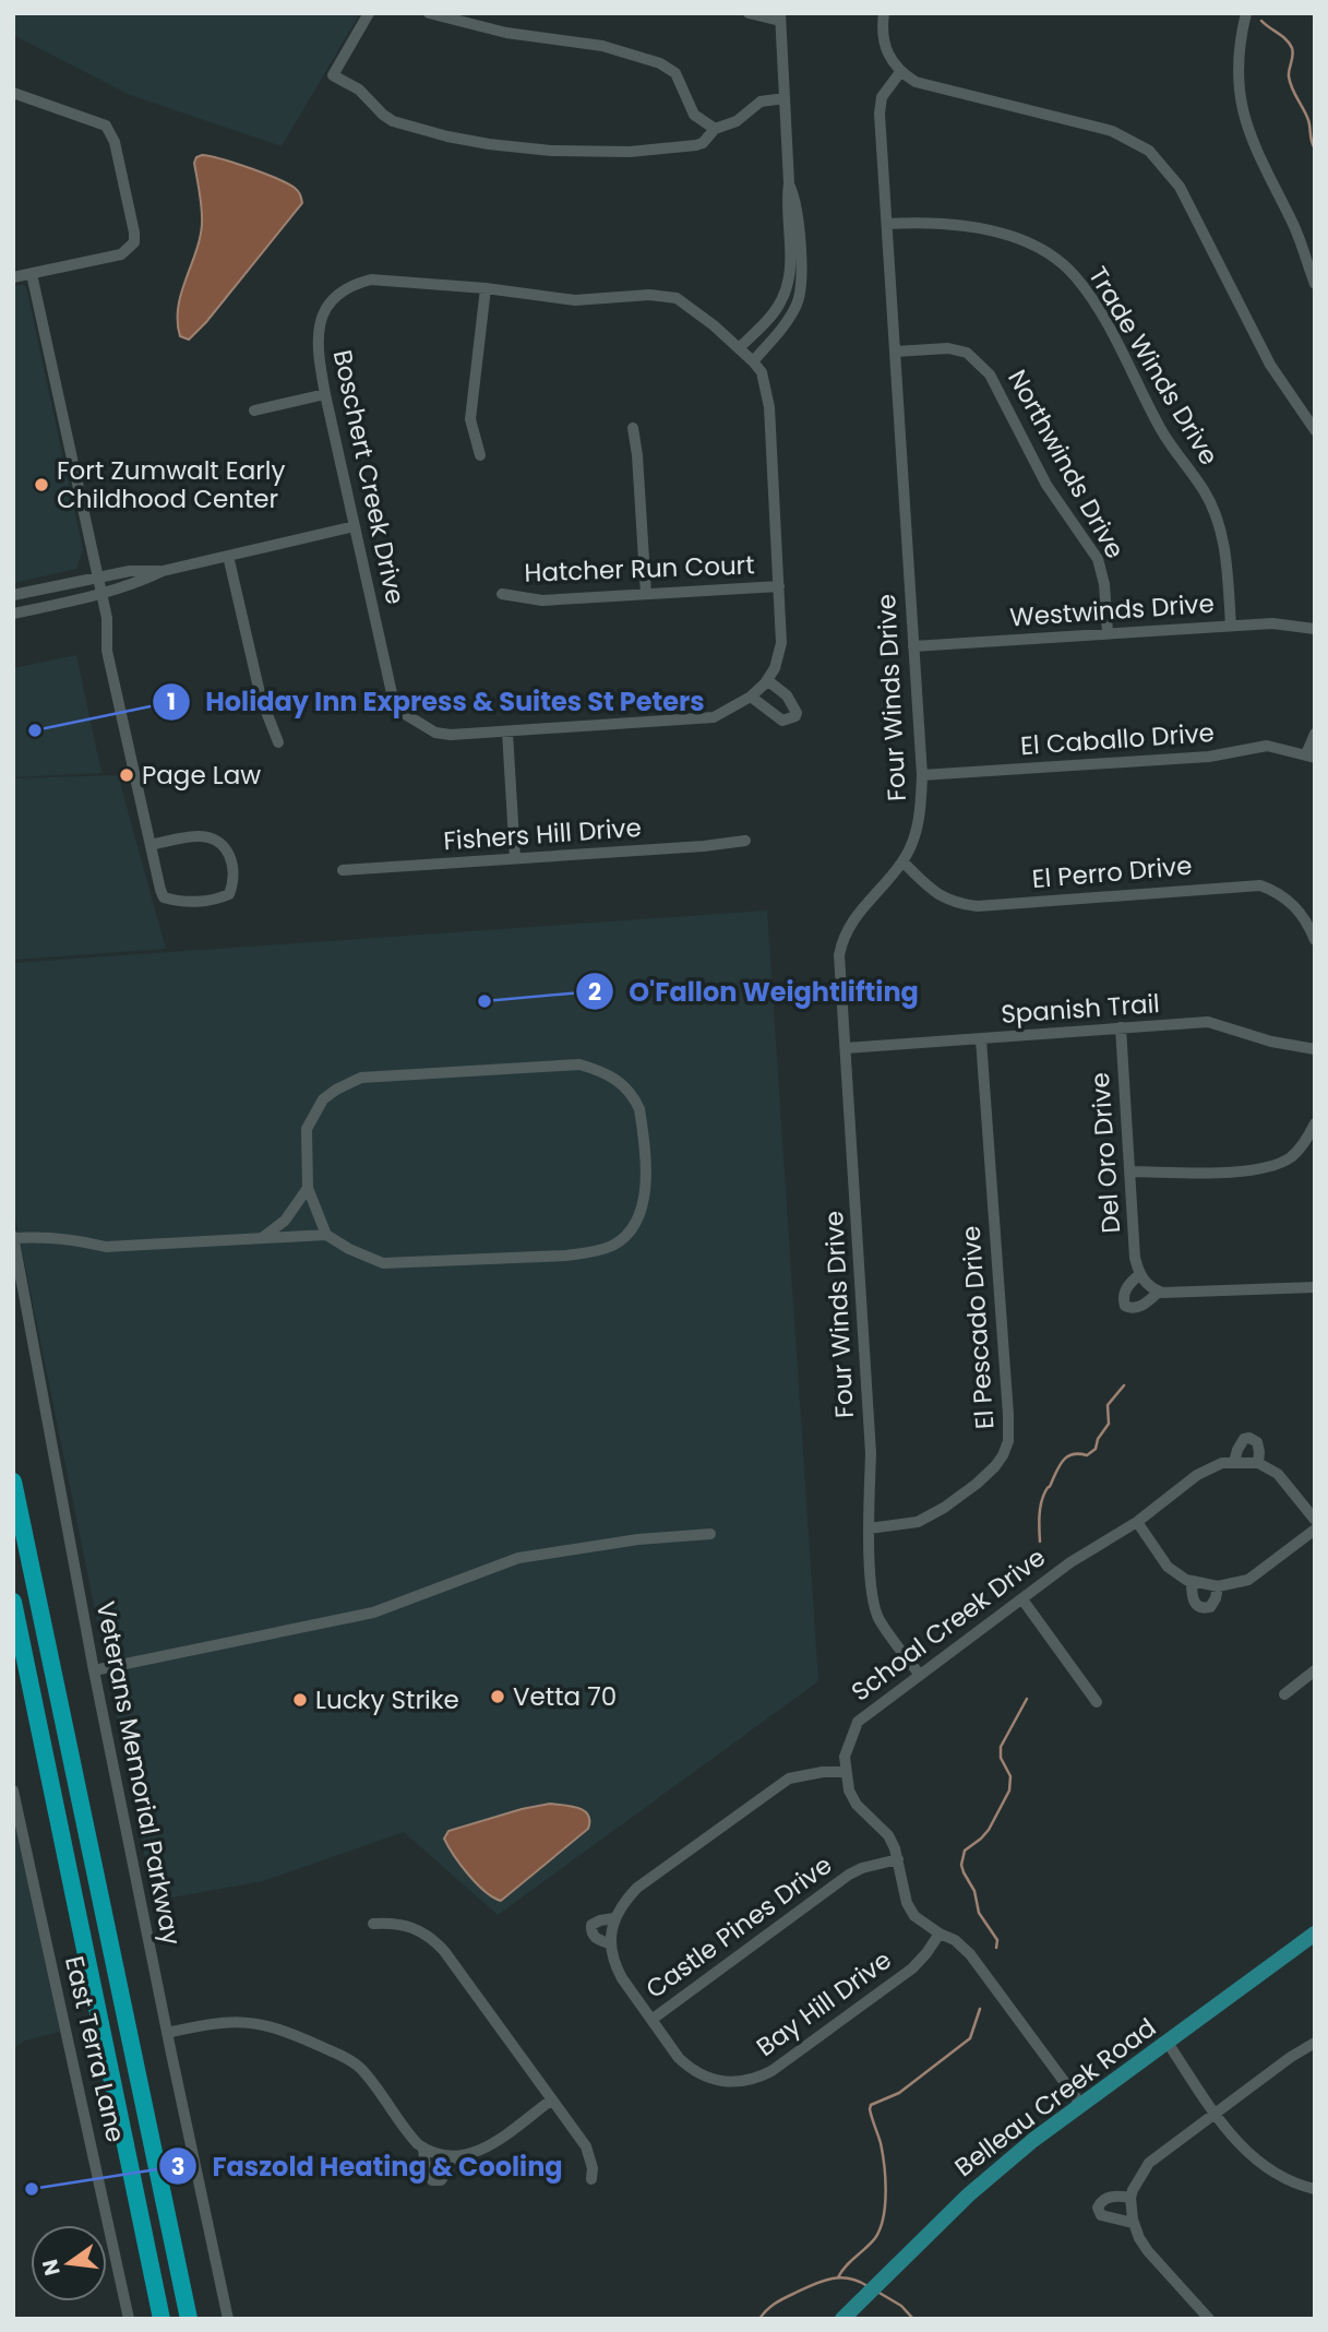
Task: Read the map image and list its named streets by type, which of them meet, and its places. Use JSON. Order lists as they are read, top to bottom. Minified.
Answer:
{"streets":{"main road":["Belleau Creek Road"],"street":["Trade Winds Drive","Northwinds Drive","Boschert Creek Drive","Hatcher Run Court","Westwinds Drive","Four Winds Drive","El Caballo Drive","Fishers Hill Drive","El Perro Drive","Spanish Trail","Del Oro Drive","El Pescado Drive","Schoal Creek Drive","Veterans Memorial Parkway","Castle Pines Drive","Bay Hill Drive","East Terra Lane"]},"crossings":[["Trade Winds Drive","Westwinds Drive"],["Trade Winds Drive","Four Winds Drive"],["Northwinds Drive","Westwinds Drive"],["Northwinds Drive","Four Winds Drive"],["Boschert Creek Drive","Hatcher Run Court"],["Westwinds Drive","Four Winds Drive"],["Four Winds Drive","El Caballo Drive"],["Four Winds Drive","El Perro Drive"],["Four Winds Drive","Spanish Trail"],["Four Winds Drive","El Pescado Drive"],["Four Winds Drive","Schoal Creek Drive"],["Spanish Trail","Del Oro Drive"],["Spanish Trail","El Pescado Drive"],["Schoal Creek Drive","Bay Hill Drive"],["Castle Pines Drive","Bay Hill Drive"]],"places":["Fort Zumwalt Early Childhood Center","Holiday Inn Express & Suites St Peters","Page Law","O'Fallon Weightlifting","Vetta 70","Lucky Strike","Faszold Heating & Cooling"],"north":"left"}
